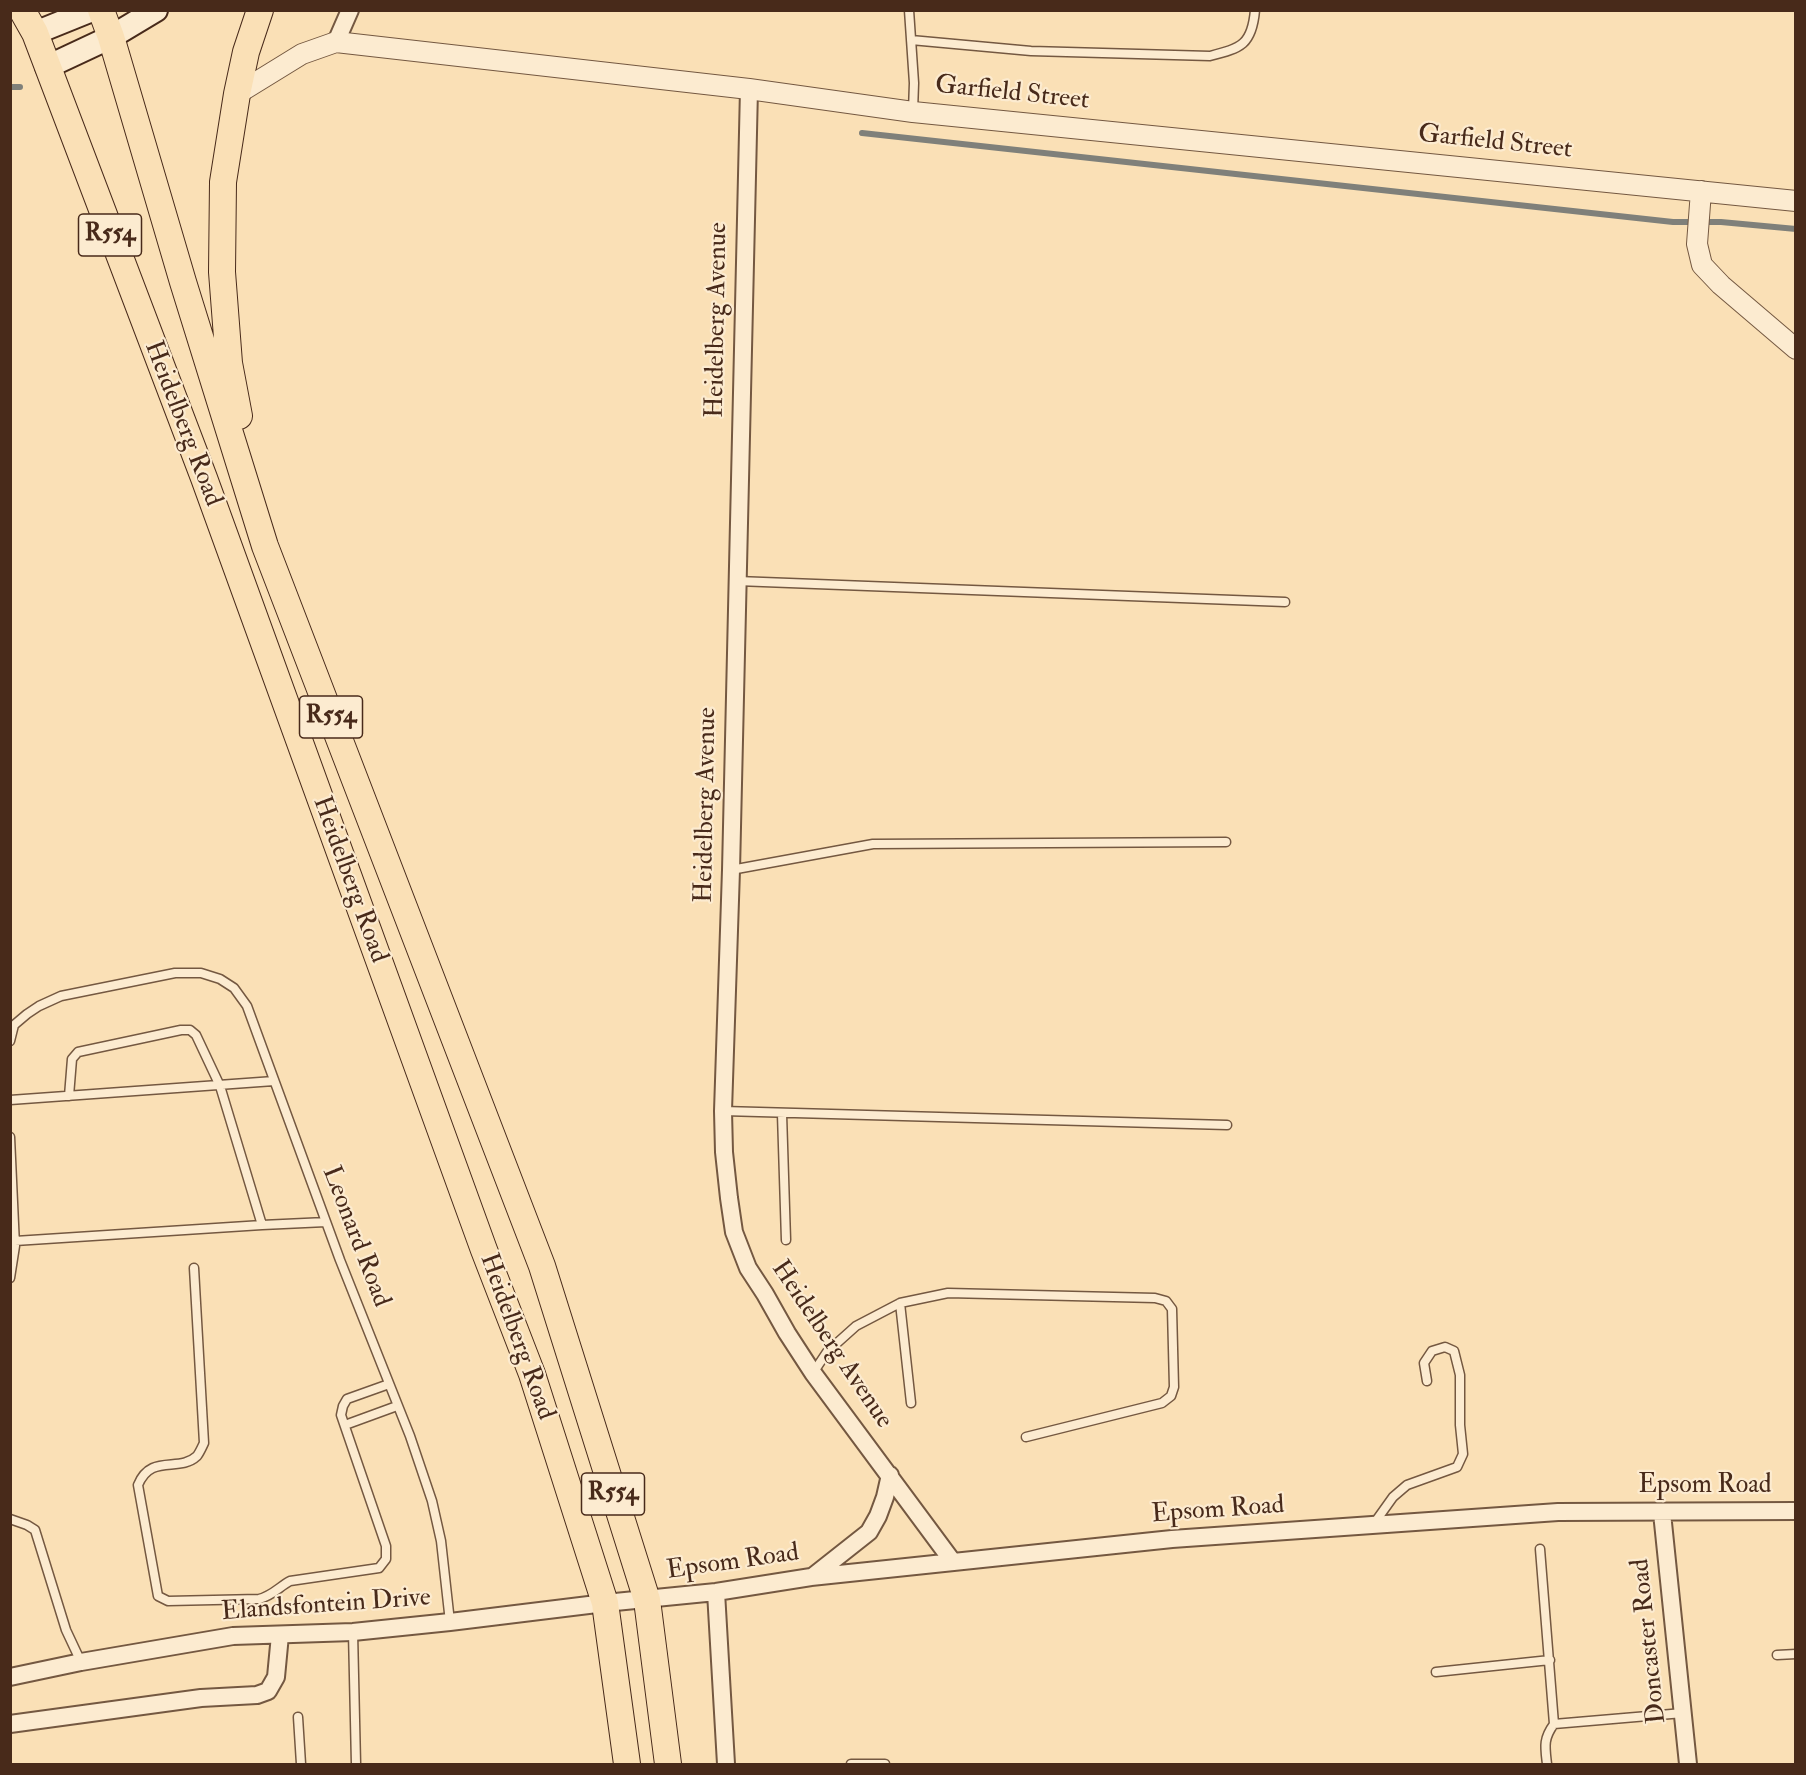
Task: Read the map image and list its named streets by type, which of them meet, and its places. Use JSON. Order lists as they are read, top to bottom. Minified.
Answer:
{"streets":{"main road":["R554","Heidelberg Road"],"street":["Garfield Street","Heidelberg Avenue","Epsom Road","Elandsfontein Drive","Doncaster Road"],"lane":["Leonard Road"]},"crossings":[["Garfield Street","Heidelberg Avenue"],["Heidelberg Avenue","Epsom Road"],["Heidelberg Road","Epsom Road"],["Heidelberg Road","Elandsfontein Drive"],["Leonard Road","Elandsfontein Drive"],["Epsom Road","Elandsfontein Drive"],["Epsom Road","Doncaster Road"]]}
